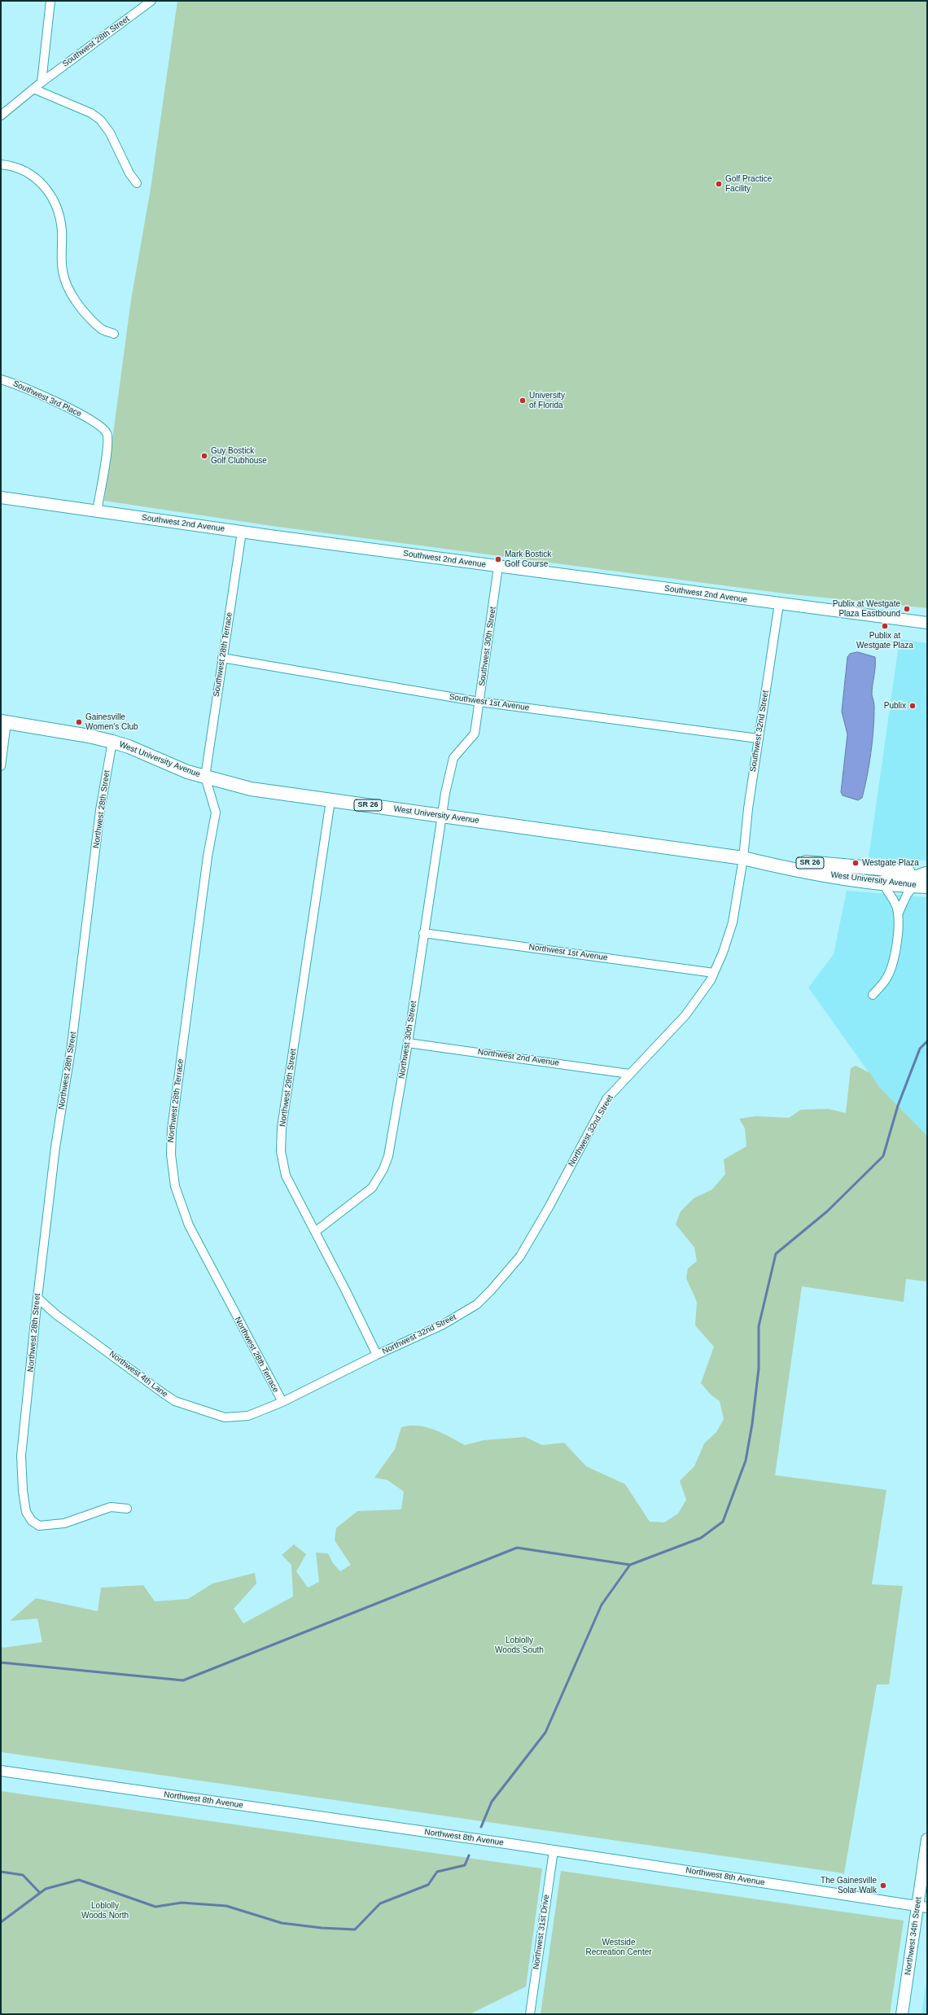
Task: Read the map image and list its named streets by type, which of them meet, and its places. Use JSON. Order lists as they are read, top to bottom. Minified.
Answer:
{"streets":{"main road":["Southwest 2nd Avenue","West University Avenue","SR 26","Northwest 34th Street"],"street":["Southwest 28th Street","Southwest 3rd Place","Southwest 30th Street","Southwest 28th Terrace","Southwest 1st Avenue","Southwest 32nd Street","Northwest 28th Street","Northwest 1st Avenue","Northwest 30th Street","Northwest 2nd Avenue","Northwest 29th Street","Northwest 28th Terrace","Northwest 32nd Street","Northwest 4th Lane","Northwest 8th Avenue","Northwest 31st Drive"]},"crossings":[["Southwest 3rd Place","Southwest 2nd Avenue"],["Southwest 2nd Avenue","Southwest 30th Street"],["Southwest 2nd Avenue","Southwest 28th Terrace"],["Southwest 2nd Avenue","Southwest 32nd Street"],["Southwest 30th Street","Southwest 1st Avenue"],["Southwest 30th Street","West University Avenue"],["Southwest 30th Street","Northwest 30th Street"],["Southwest 28th Terrace","Southwest 1st Avenue"],["Southwest 28th Terrace","West University Avenue"],["Southwest 28th Terrace","Northwest 28th Terrace"],["Southwest 1st Avenue","Southwest 32nd Street"],["Southwest 32nd Street","West University Avenue"],["Southwest 32nd Street","Northwest 32nd Street"],["West University Avenue","Northwest 28th Street"],["West University Avenue","Northwest 30th Street"],["West University Avenue","Northwest 29th Street"],["West University Avenue","Northwest 28th Terrace"],["West University Avenue","Northwest 32nd Street"],["Northwest 28th Street","Northwest 4th Lane"],["Northwest 1st Avenue","Northwest 30th Street"],["Northwest 1st Avenue","Northwest 32nd Street"],["Northwest 30th Street","Northwest 2nd Avenue"],["Northwest 30th Street","Northwest 29th Street"],["Northwest 2nd Avenue","Northwest 32nd Street"],["Northwest 29th Street","Northwest 32nd Street"],["Northwest 29th Street","Northwest 4th Lane"],["Northwest 28th Terrace","Northwest 4th Lane"],["Northwest 32nd Street","Northwest 4th Lane"],["Northwest 8th Avenue","Northwest 31st Drive"],["Northwest 8th Avenue","Northwest 34th Street"]],"parks":["Loblolly Woods South","Loblolly Woods North","Westside Recreation Center"],"places":["Golf Practice Facility","University of Florida","Guy Bostick Golf Clubhouse","Mark Bostick Golf Course","Publix at Westgate Plaza Eastbound","Publix at Westgate Plaza","Publix","Gainesville Women's Club","Westgate Plaza","The Gainesville Solar Walk"]}
